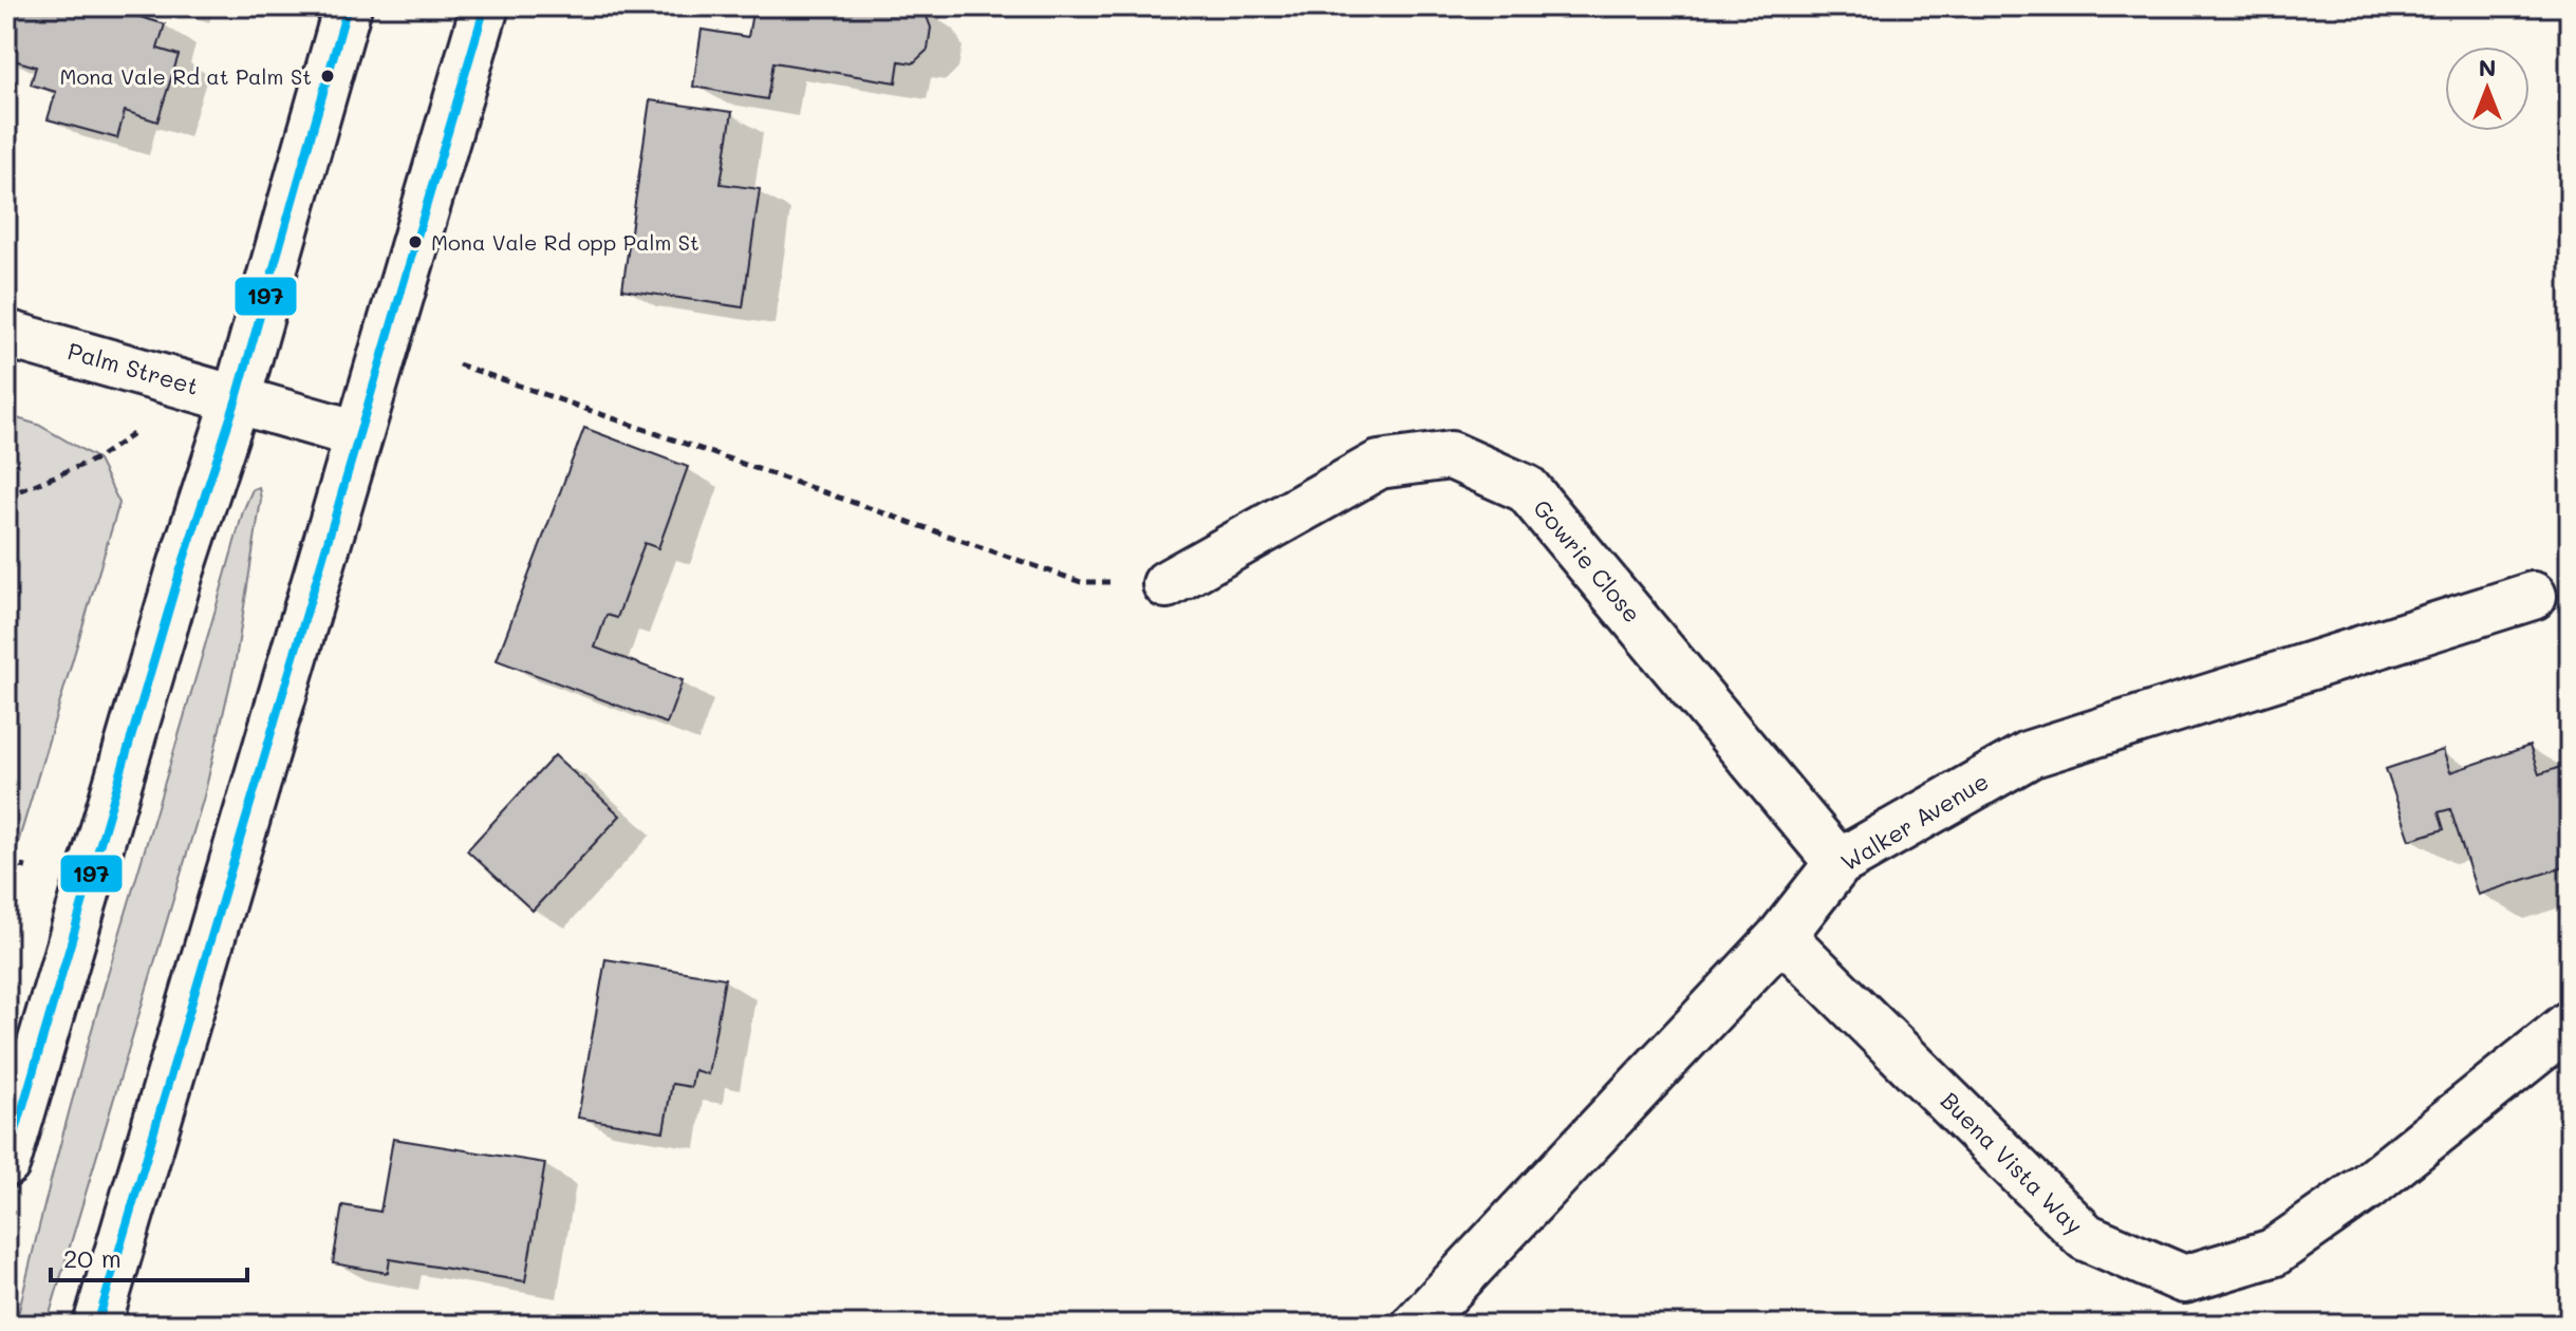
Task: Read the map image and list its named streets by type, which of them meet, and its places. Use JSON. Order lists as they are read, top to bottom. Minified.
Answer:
{"streets":{"main road":["Palm Street","Gowrie Close","Walker Avenue","Buena Vista Way"]},"crossings":[["Gowrie Close","Walker Avenue"],["Walker Avenue","Buena Vista Way"]],"places":["Mona Vale Rd at Palm St","Mona Vale Rd opp Palm St"],"lines":["transit line 197"],"scale_bar":"20 m","north":"top"}
